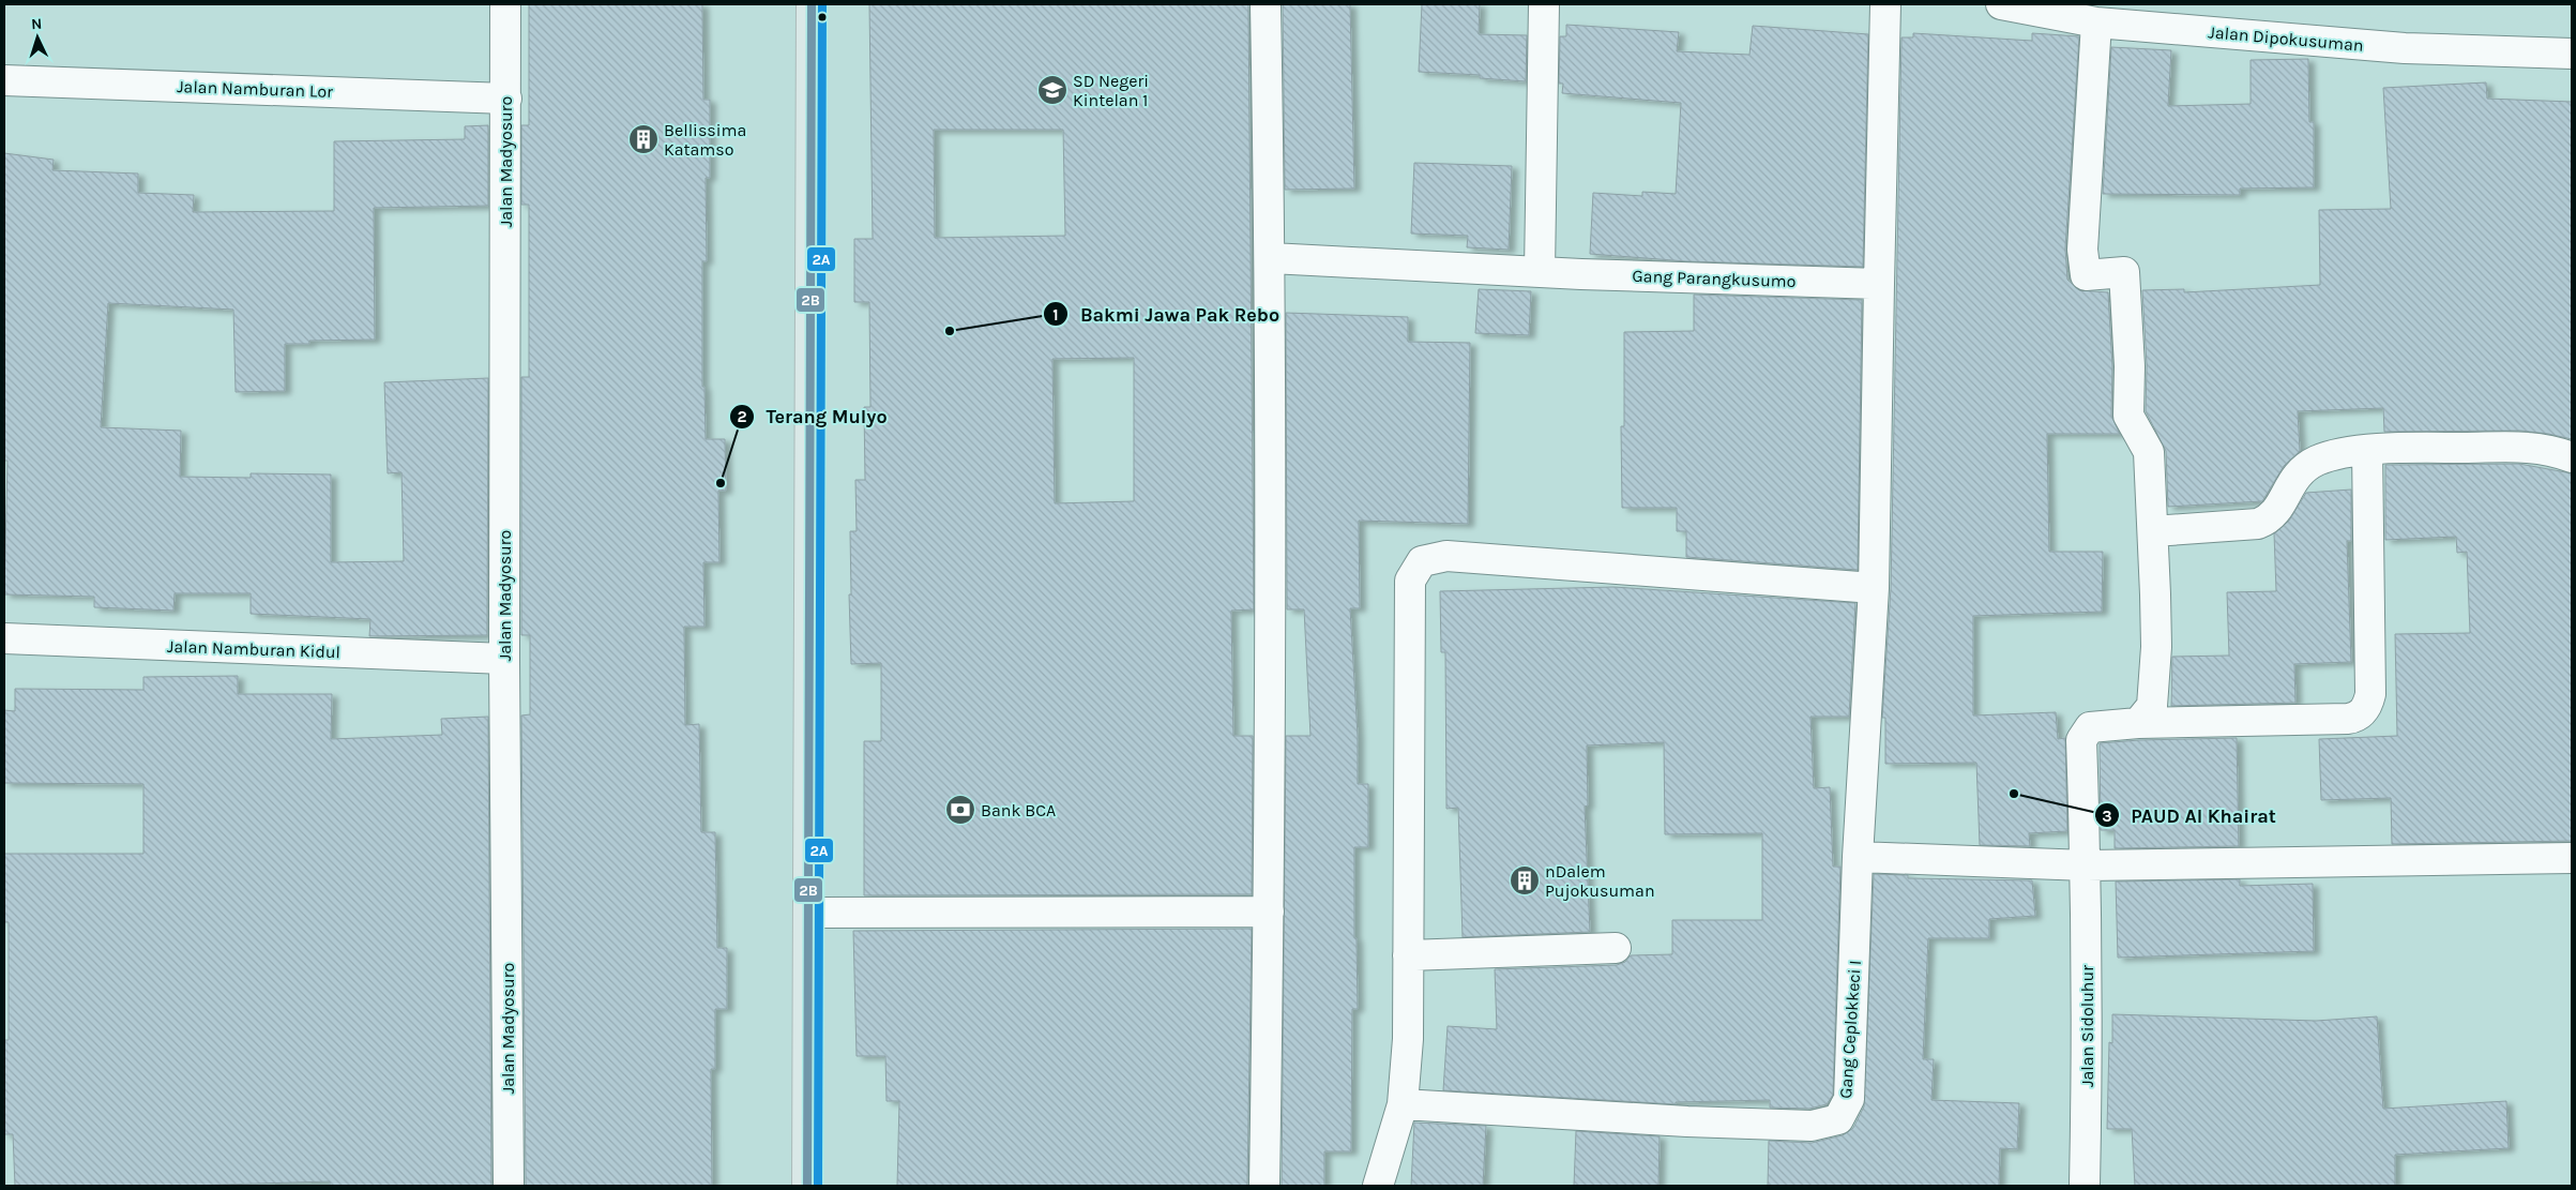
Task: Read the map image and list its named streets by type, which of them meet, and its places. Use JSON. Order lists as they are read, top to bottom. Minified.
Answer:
{"streets":{"street":["Jalan Dipokusuman","Jalan Namburan Lor","Jalan Madyosuro","Gang Parangkusumo","Jalan Namburan Kidul","Jalan Sidoluhur","Gang Ceplokkeci I"]},"crossings":[["Jalan Namburan Lor","Jalan Madyosuro"],["Jalan Madyosuro","Jalan Namburan Kidul"]],"places":{"school or university":["SD Negeri Kintelan 1"],"building":["Bellissima Katamso","nDalem Pujokusuman"],"other":["Bakmi Jawa Pak Rebo","Terang Mulyo","PAUD Al Khairat"],"bank":["Bank BCA"]},"lines":["transit line 2B","transit line 2A"],"north":"top"}
